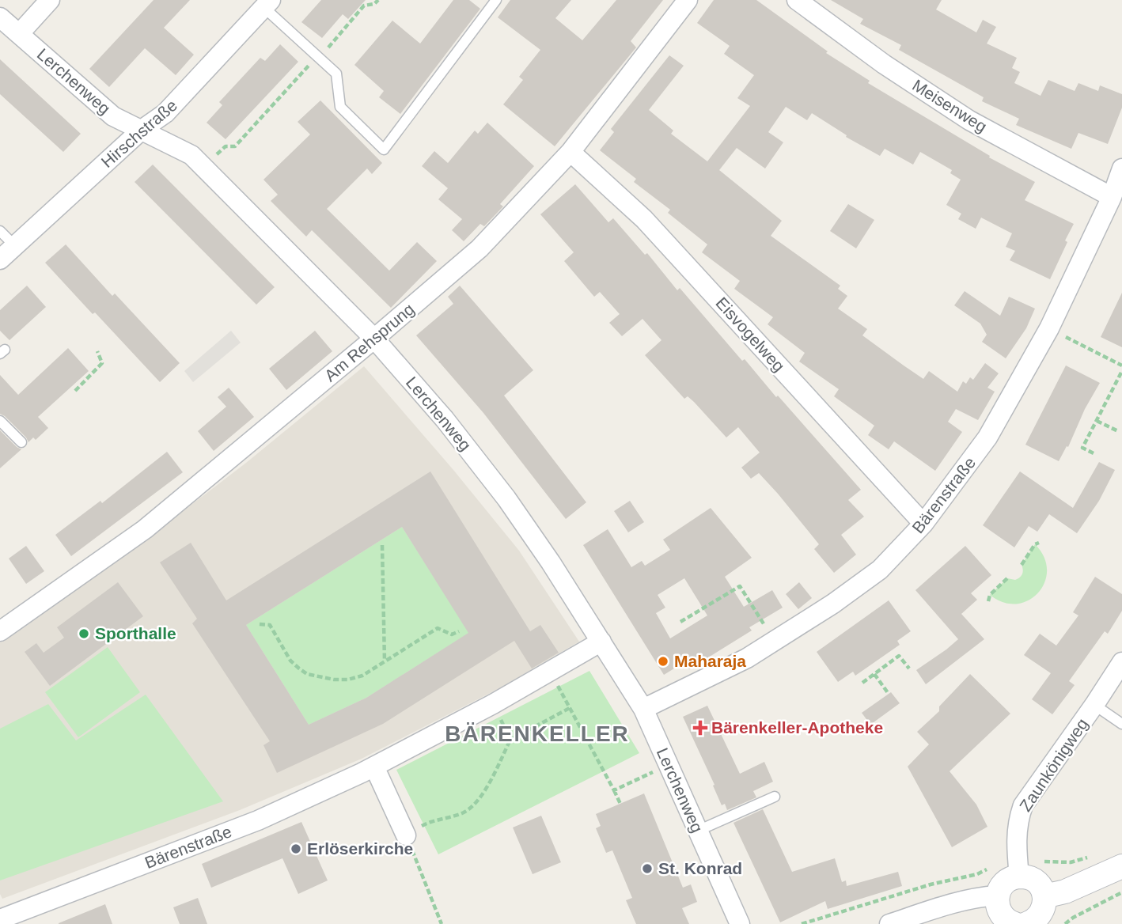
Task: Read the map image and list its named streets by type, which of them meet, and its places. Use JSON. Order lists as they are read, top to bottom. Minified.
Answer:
{"streets":{"street":["Lerchenweg","Meisenweg","Hirschstraße","Eisvogelweg","Am Rehsprung","Bärenstraße","Zaunkönigweg"]},"crossings":[["Lerchenweg","Hirschstraße"],["Lerchenweg","Am Rehsprung"],["Lerchenweg","Bärenstraße"],["Meisenweg","Bärenstraße"],["Eisvogelweg","Am Rehsprung"],["Eisvogelweg","Bärenstraße"]],"districts":["BÄRENKELLER"],"places":{"other":["Sporthalle","Maharaja","Erlöserkirche","St. Konrad"],"health":["Bärenkeller-Apotheke"]}}
